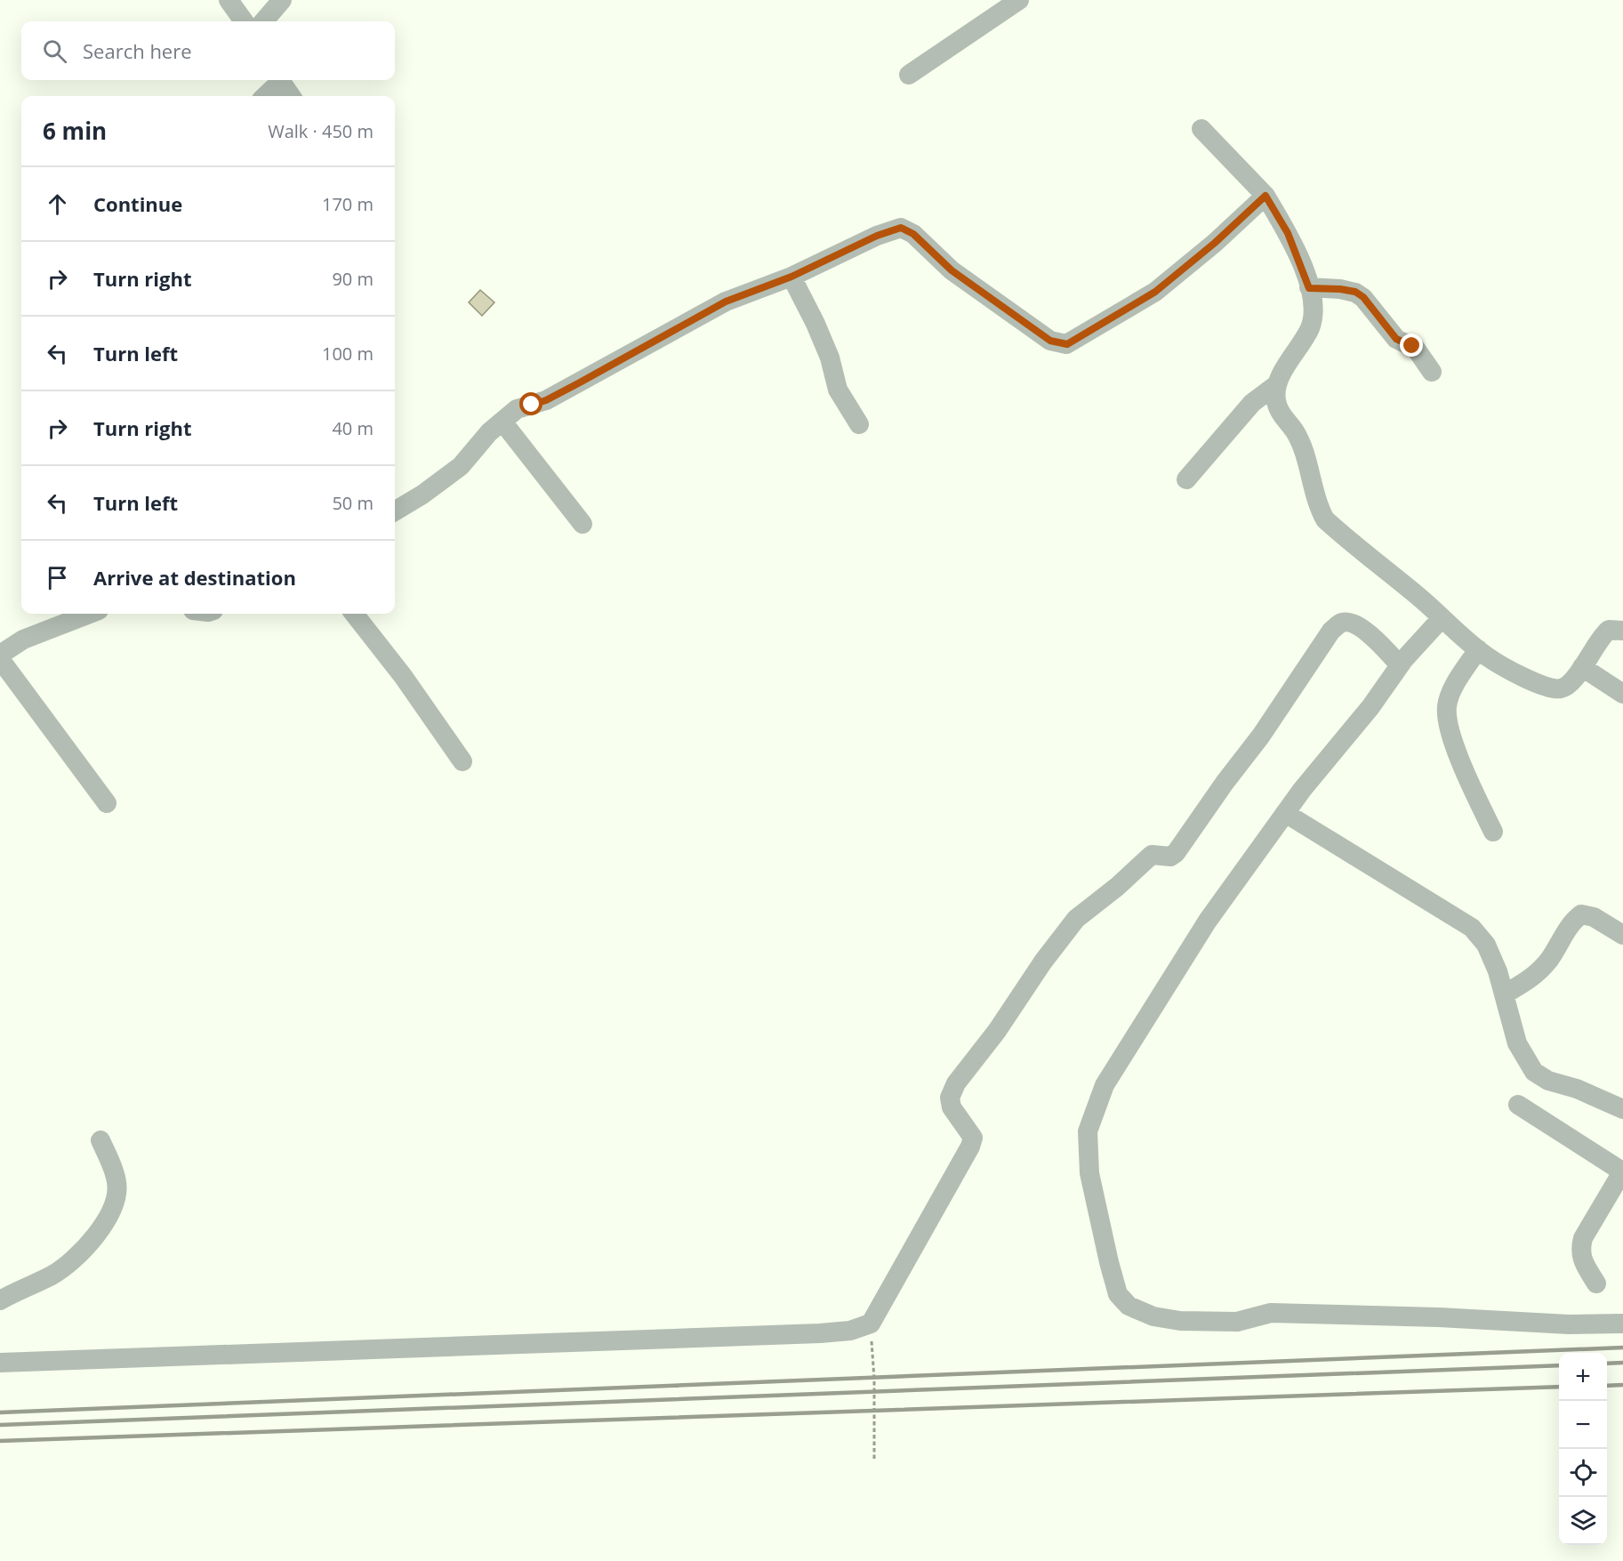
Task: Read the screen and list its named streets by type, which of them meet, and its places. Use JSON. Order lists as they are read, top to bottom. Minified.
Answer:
{"page":{"search":"Search here","heading":["6 min","Walk · 450 m"],"list":[["Continue","170 m"],["Turn right","90 m"],["Turn left","100 m"],["Turn right","40 m"],["Turn left","50 m"],"Arrive at destination"],"map_buttons":["+","−"]}}
